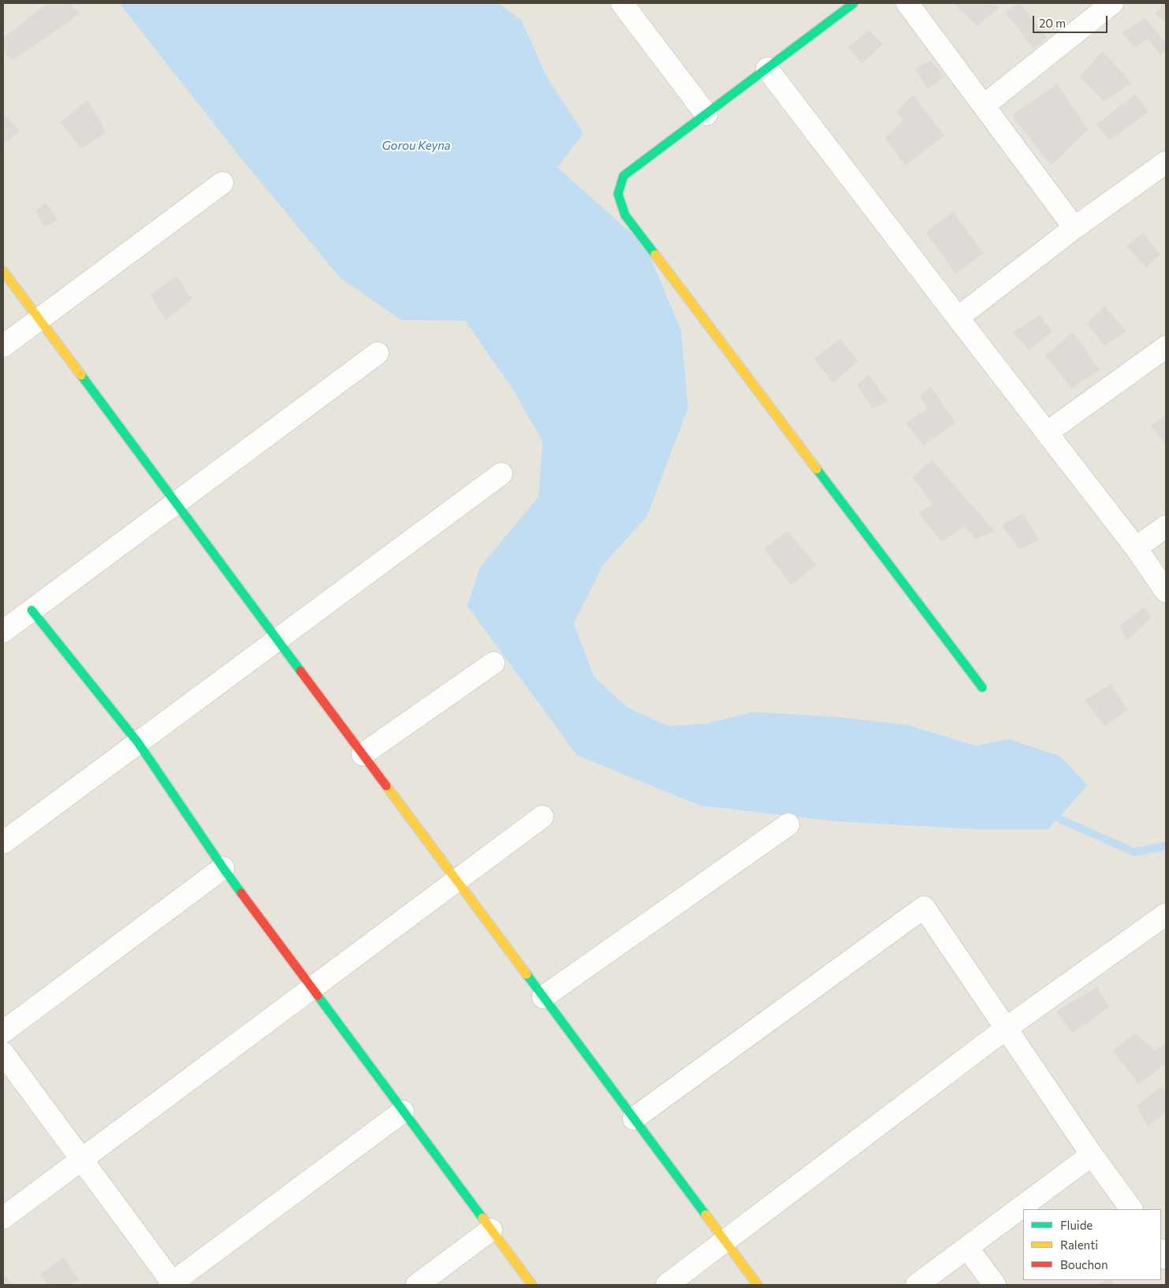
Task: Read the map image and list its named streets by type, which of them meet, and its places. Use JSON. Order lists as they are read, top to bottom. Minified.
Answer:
{"water":["Gorou Keyna"],"legend":["Fluide","Ralenti","Bouchon"],"scale_bar":"20 m"}
